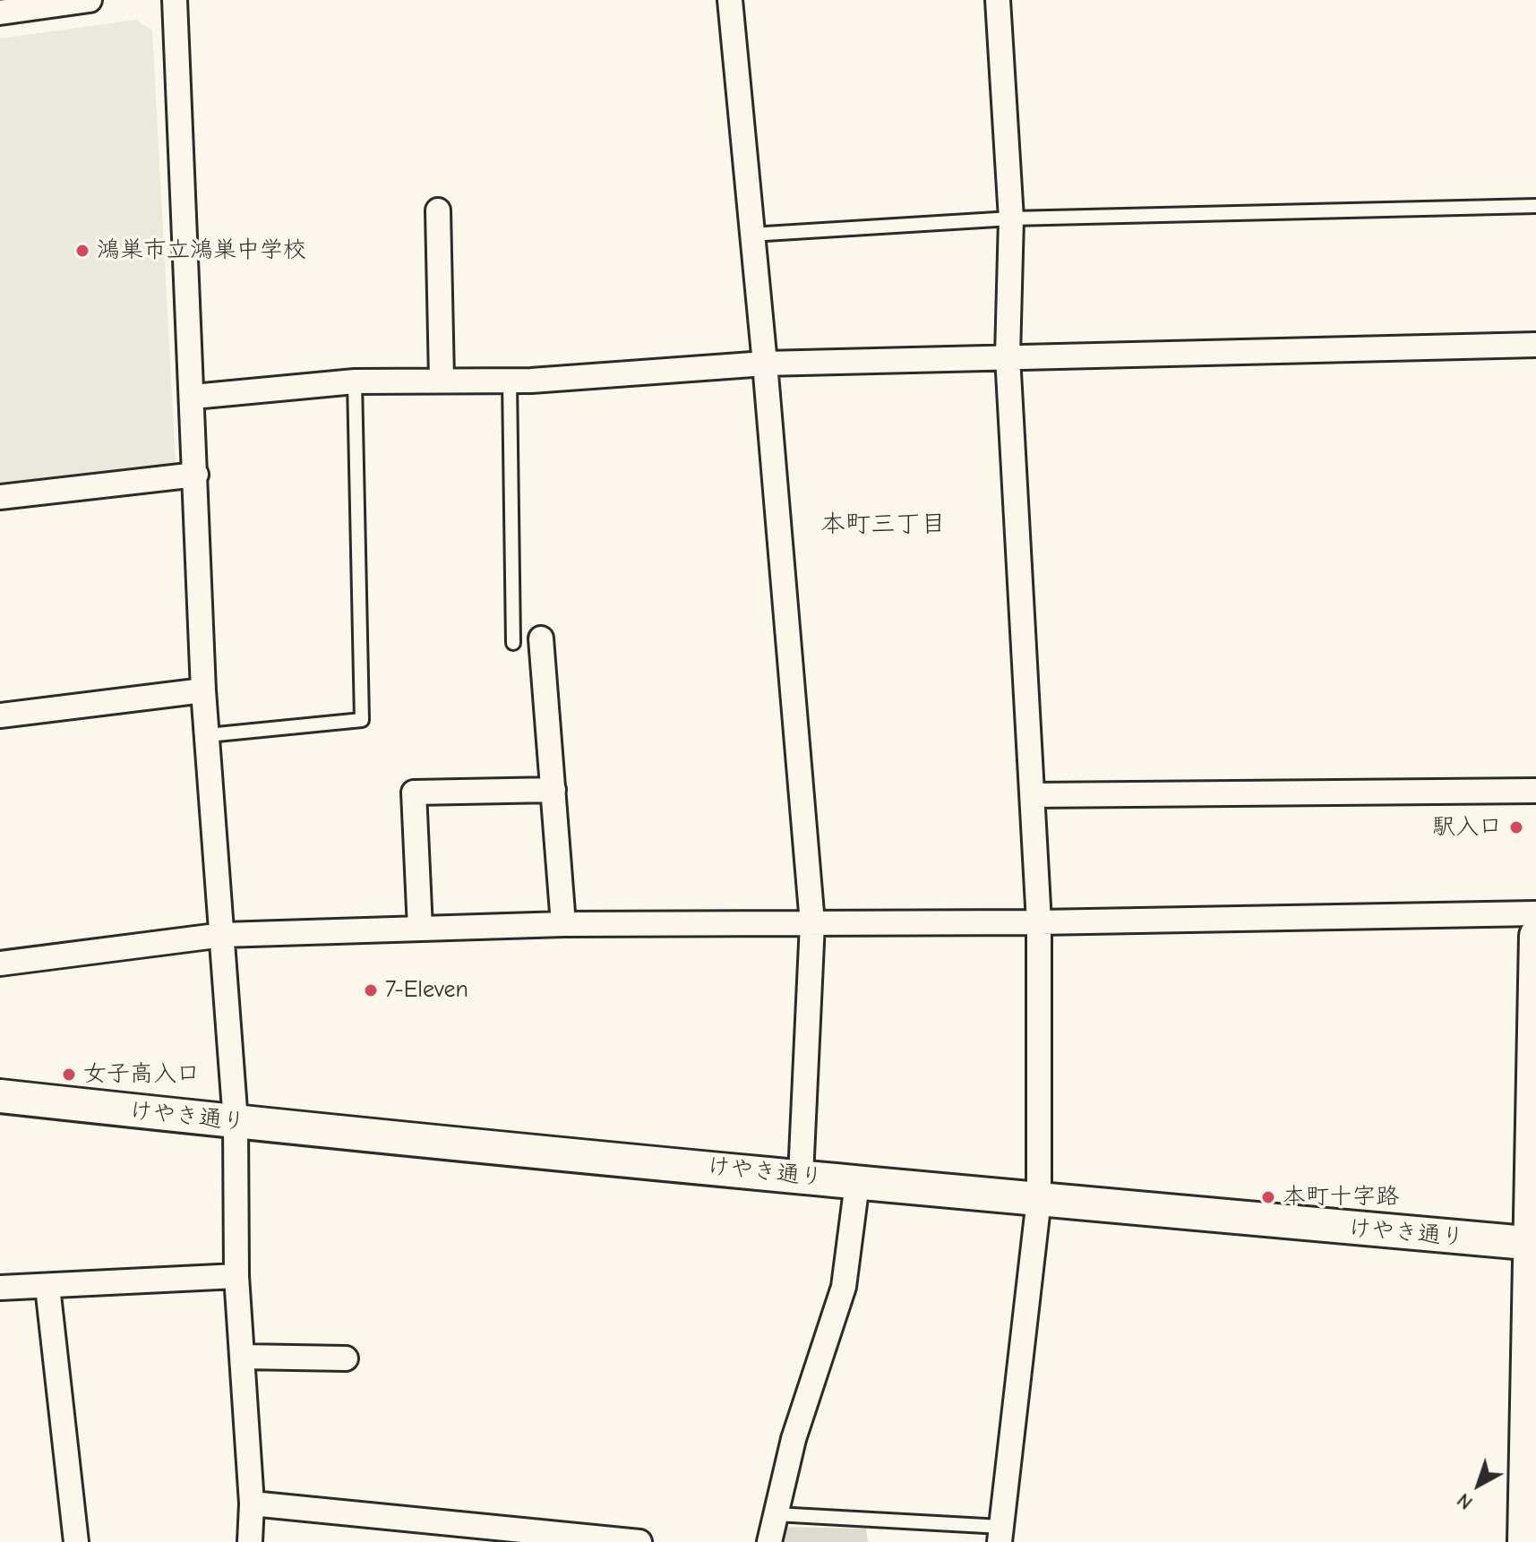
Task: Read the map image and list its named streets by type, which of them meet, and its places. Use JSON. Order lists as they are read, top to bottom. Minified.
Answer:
{"streets":{"main road":["けやき通り"]},"districts":["本町三丁目"],"places":["鴻巣市立鴻巣中学校","駅入口","7-Eleven","女子高入口","本町十字路"],"north":"bottom left"}
